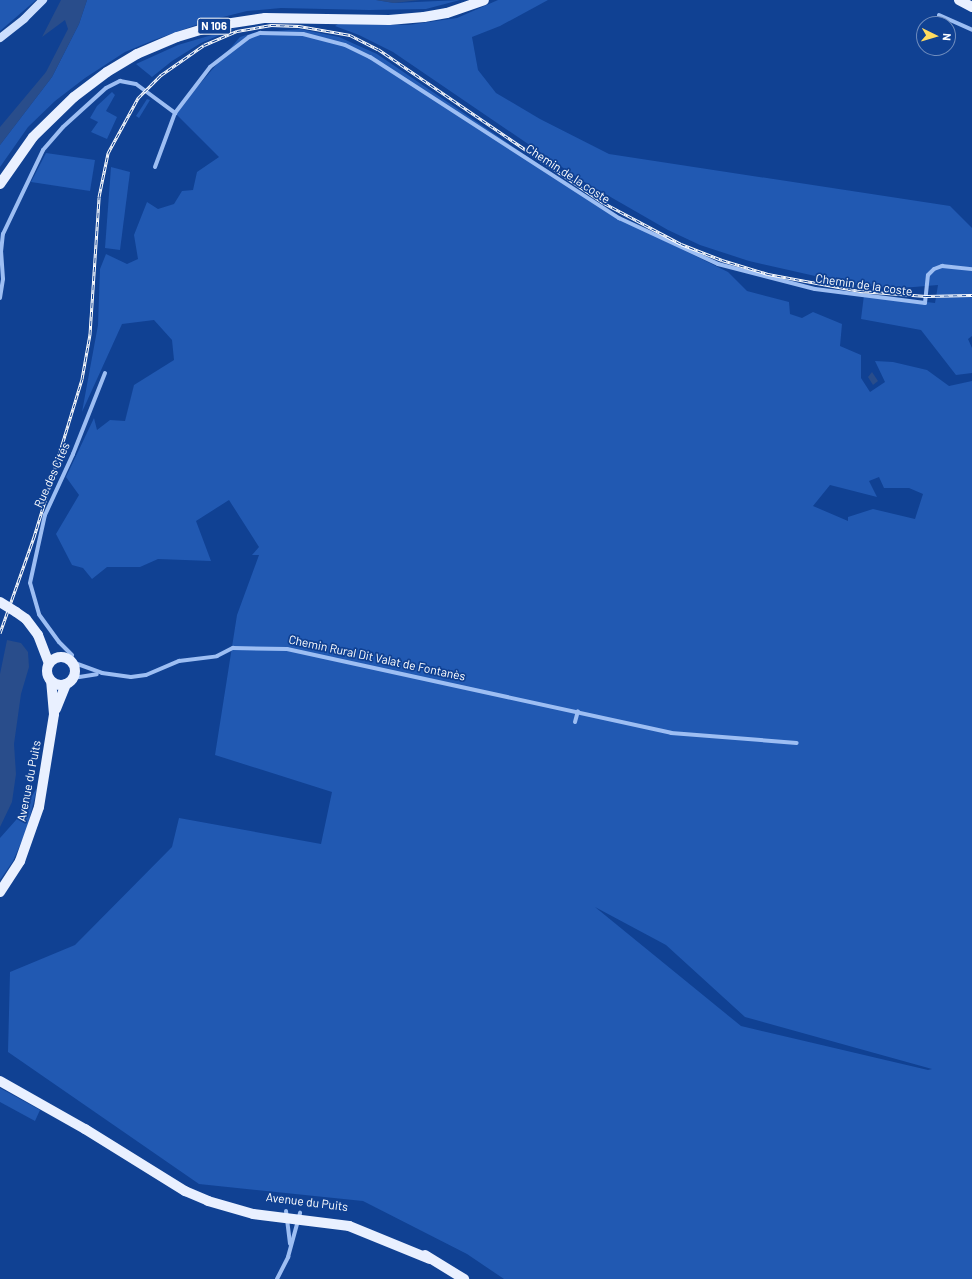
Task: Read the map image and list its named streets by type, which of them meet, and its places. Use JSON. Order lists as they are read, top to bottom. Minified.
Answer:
{"streets":{"main road":["N 106","Avenue du Puits"],"street":["Chemin de la coste","Rue des Cités","Chemin Rural Dit Valat de Fontanès"]},"crossings":[["Rue des Cités","Chemin Rural Dit Valat de Fontanès"],["Rue des Cités","Avenue du Puits"],["Chemin Rural Dit Valat de Fontanès","Avenue du Puits"]],"north":"right"}
